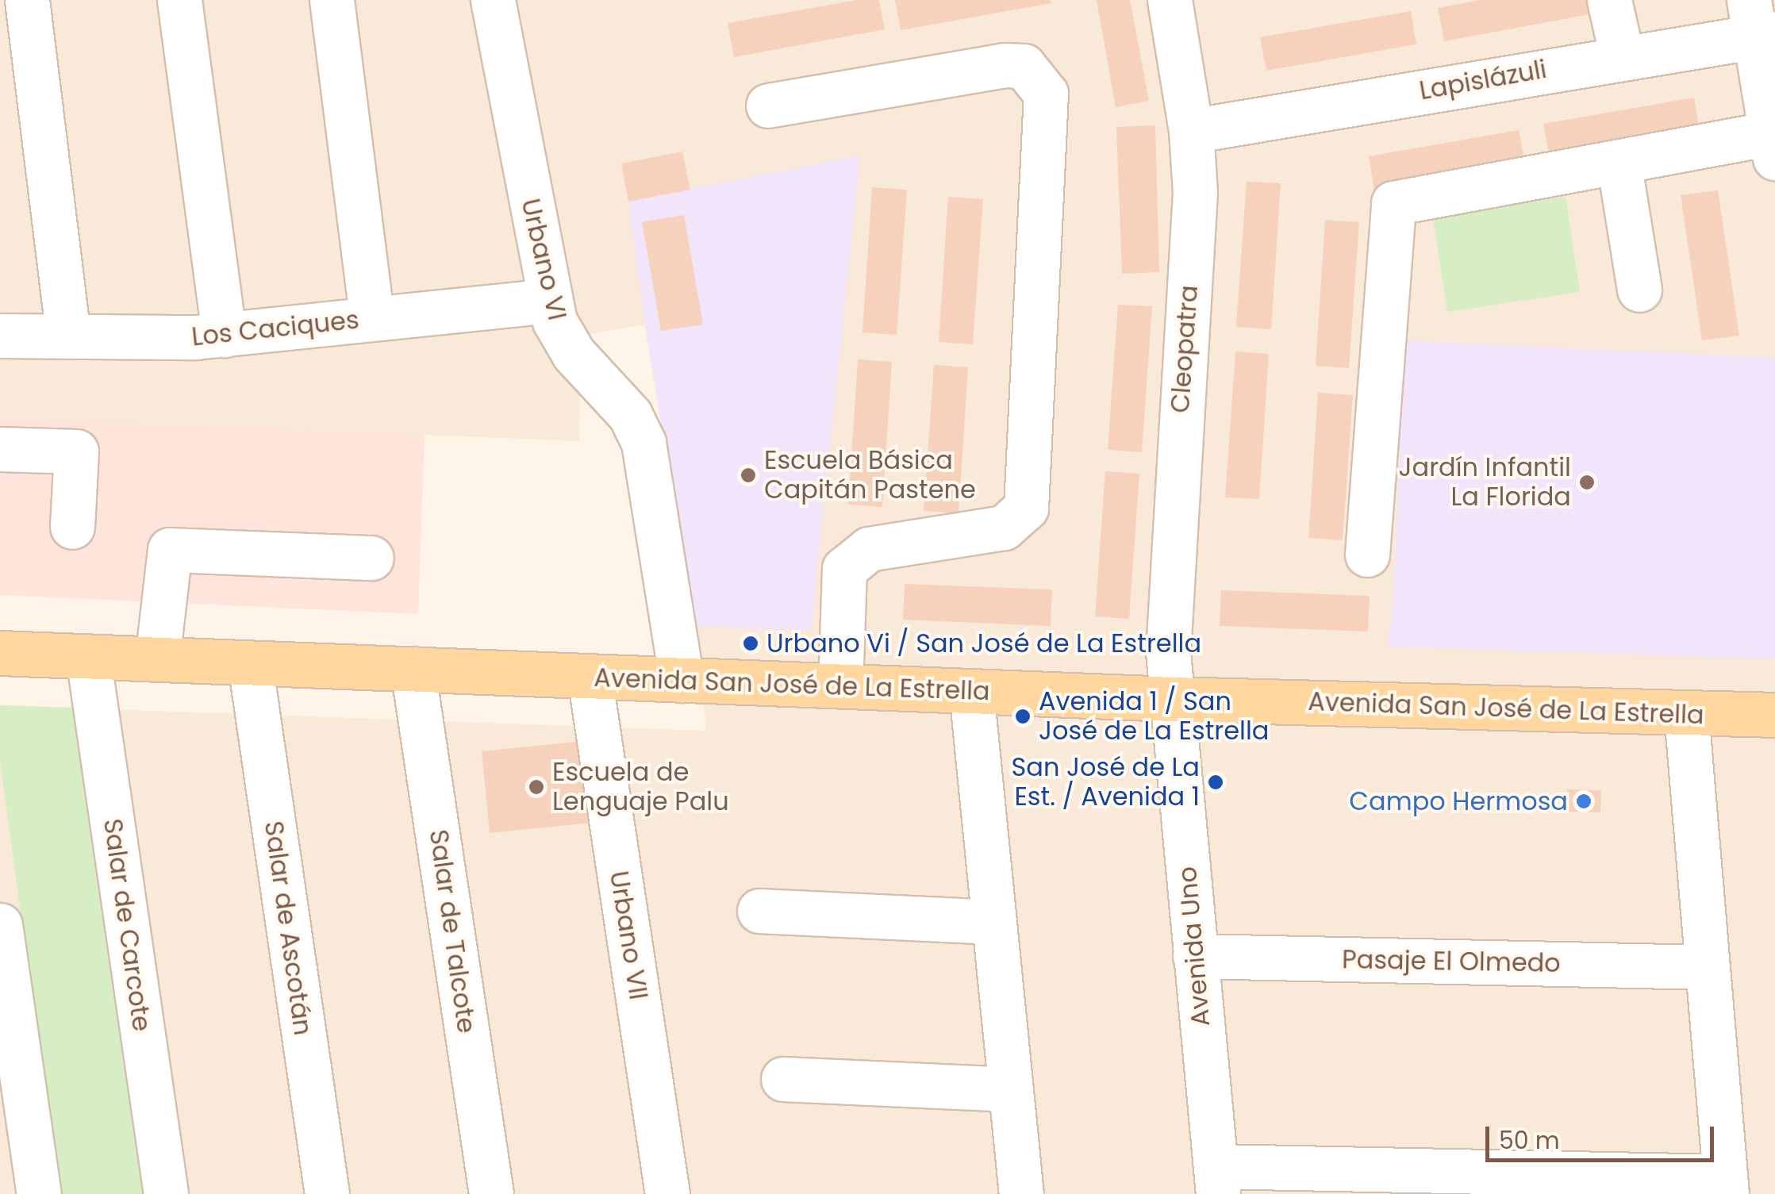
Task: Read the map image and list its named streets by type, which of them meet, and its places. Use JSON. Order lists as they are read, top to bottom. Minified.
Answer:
{"streets":{"main road":["Avenida San José de La Estrella"],"street":["Lapislázuli","Urbano VI","Los Caciques","Cleopatra","Salar de Carcote","Salar de Ascotán","Salar de Talcote","Urbano VII","Avenida Uno","Pasaje El Olmedo"]},"crossings":[["Lapislázuli","Cleopatra"],["Urbano VI","Los Caciques"],["Urbano VI","Avenida San José de La Estrella"],["Cleopatra","Avenida San José de La Estrella"],["Cleopatra","Avenida Uno"],["Avenida San José de La Estrella","Salar de Carcote"],["Avenida San José de La Estrella","Salar de Ascotán"],["Avenida San José de La Estrella","Salar de Talcote"],["Avenida San José de La Estrella","Urbano VII"],["Avenida San José de La Estrella","Avenida Uno"],["Avenida Uno","Pasaje El Olmedo"]],"places":["Escuela Básica Capitán Pastene","Jardín Infantil La Florida","Urbano Vi / San José de La Estrella","Avenida 1 / San José de La Estrella","San José de La Est. / Avenida 1","Escuela de Lenguaje Palu","Campo Hermosa"],"scale_bar":"50 m"}
